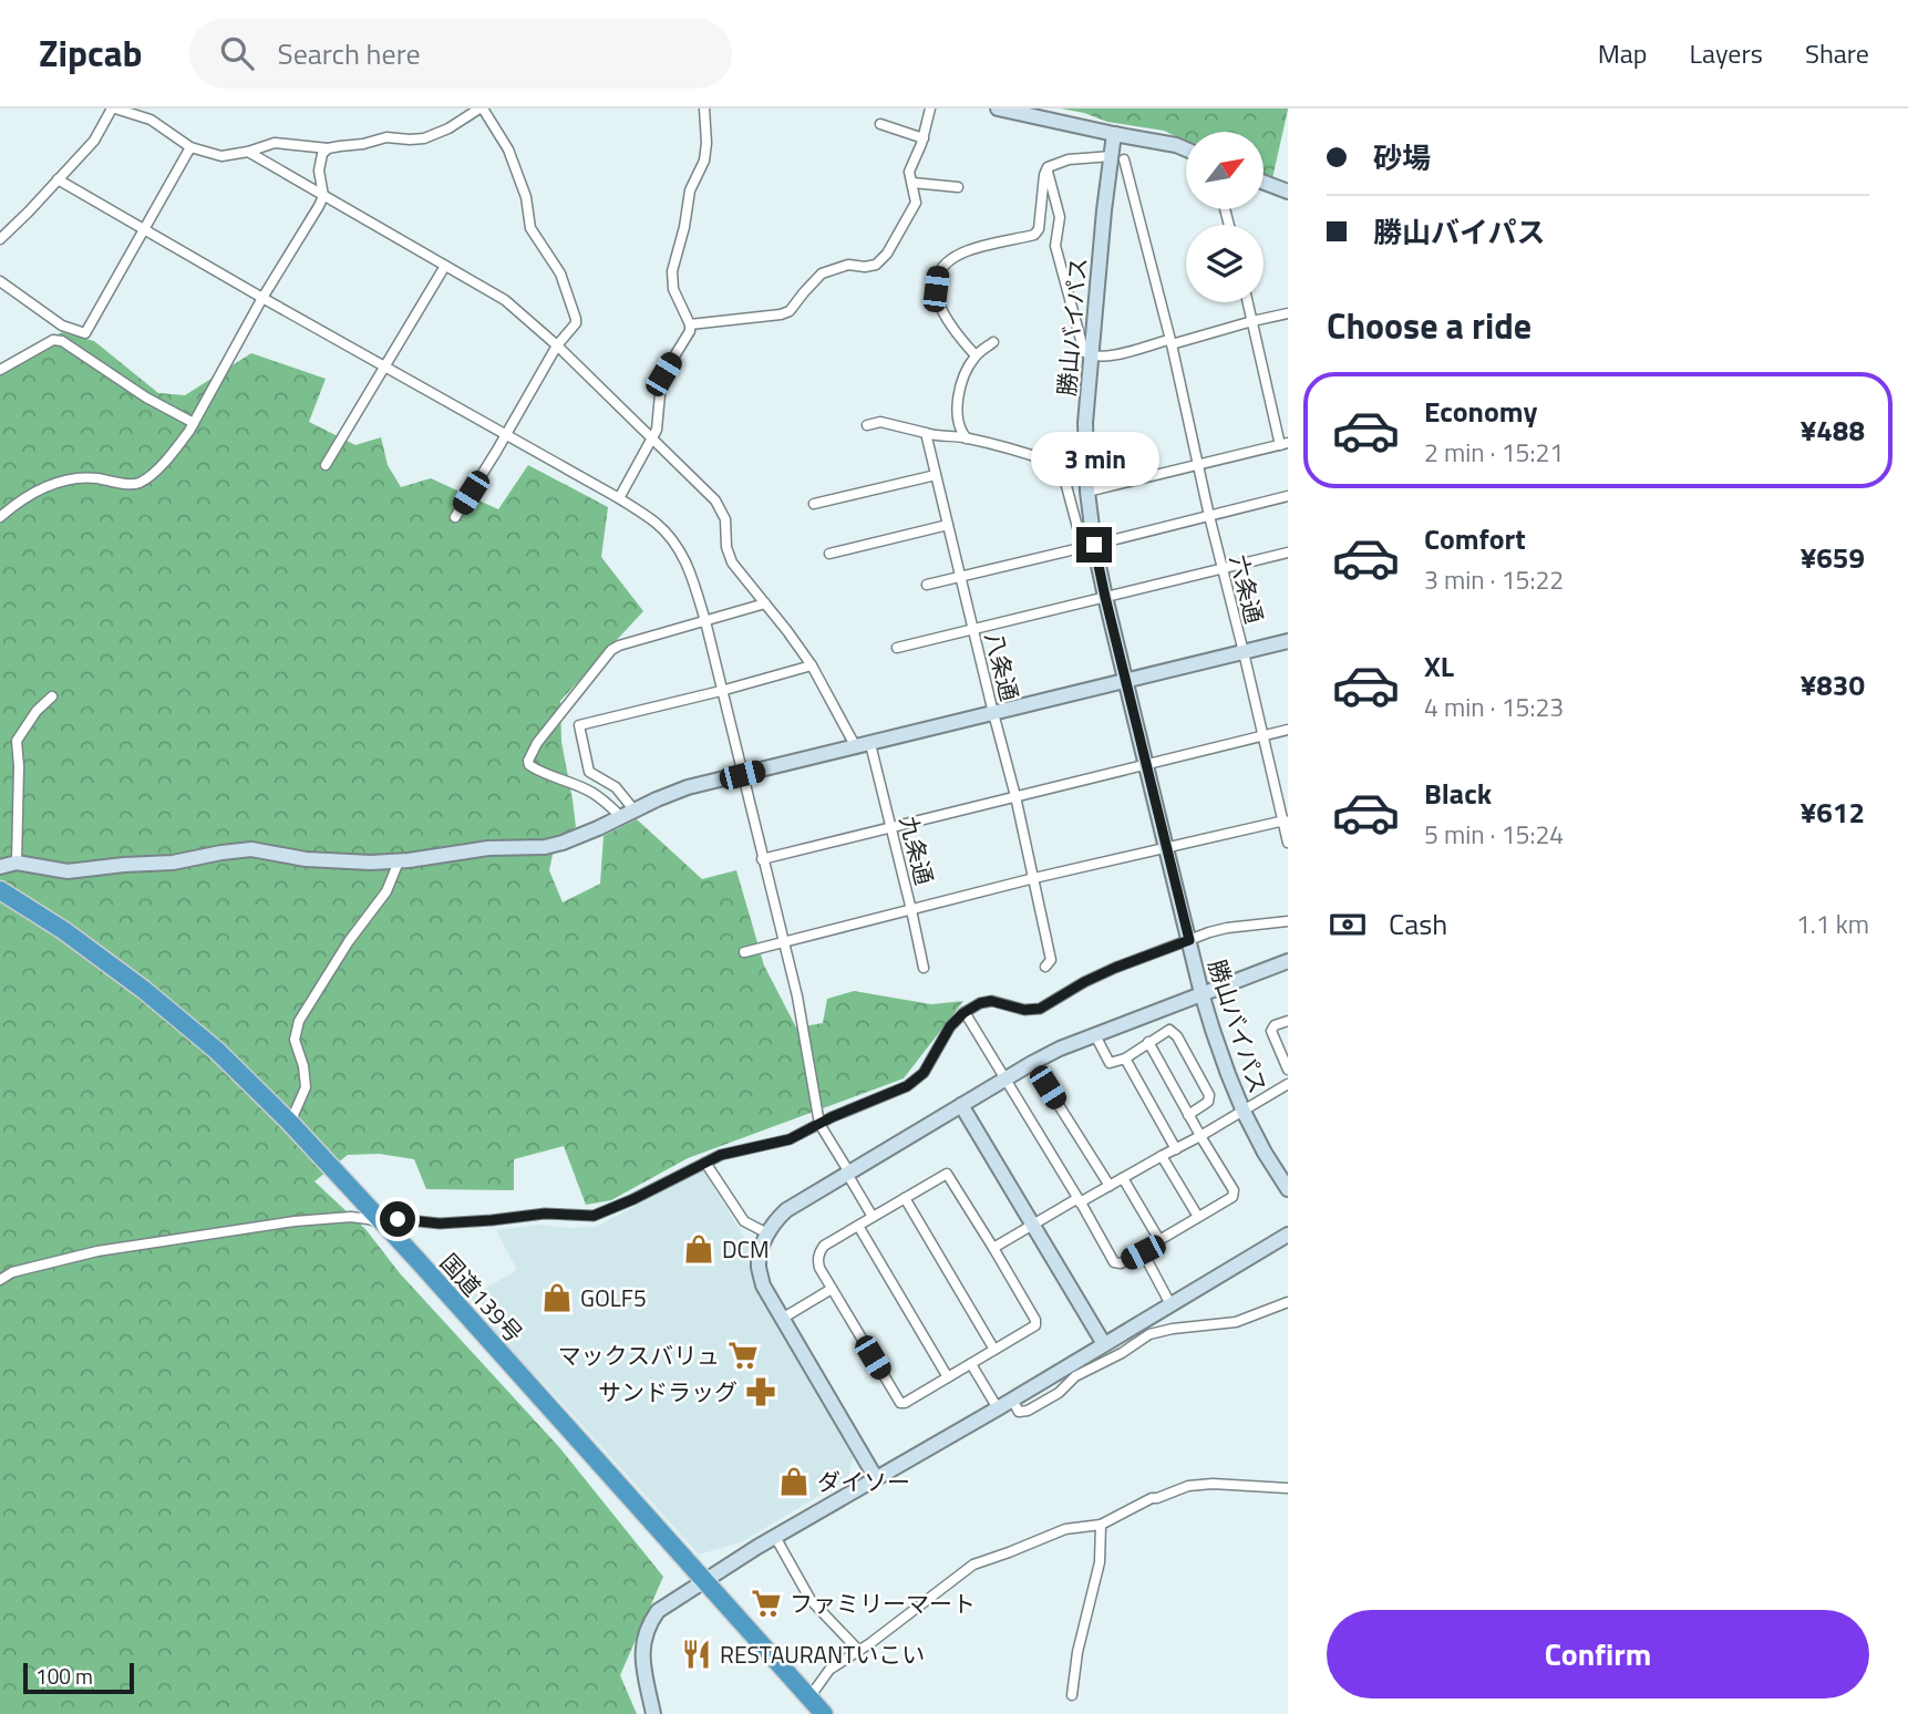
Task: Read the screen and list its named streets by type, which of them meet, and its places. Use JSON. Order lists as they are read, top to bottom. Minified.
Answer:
{"streets":{"highway":["国道139号"],"street":["勝山バイパス","六条通","八条通","九条通"]},"crossings":[["勝山バイパス","六条通"]],"places":{"shop":["DCM","GOLF5","ダイソー"],"supermarket":["マックスバリュ","ファミリーマート"],"pharmacy":["サンドラッグ"],"restaurant":["RESTAURANTいこい"]},"scale_bar":"100 m","north":"top right","page":{"header":"Zipcab","search":"Search here","nav":["Map","Layers","Share"],"banner":["砂場","勝山バイパス"],"heading":"Choose a ride","list":[{"name":"Economy","note":"2 min · 15:21","value":"¥488"},{"name":"Comfort","note":"3 min · 15:22","value":"¥659"},{"name":"XL","note":"4 min · 15:23","value":"¥830"},{"name":"Black","note":"5 min · 15:24","value":"¥612"}],"bubble":"3 min","pay":["Cash","1.1 km"],"buttons":"Confirm","scale":"100 m"}}
